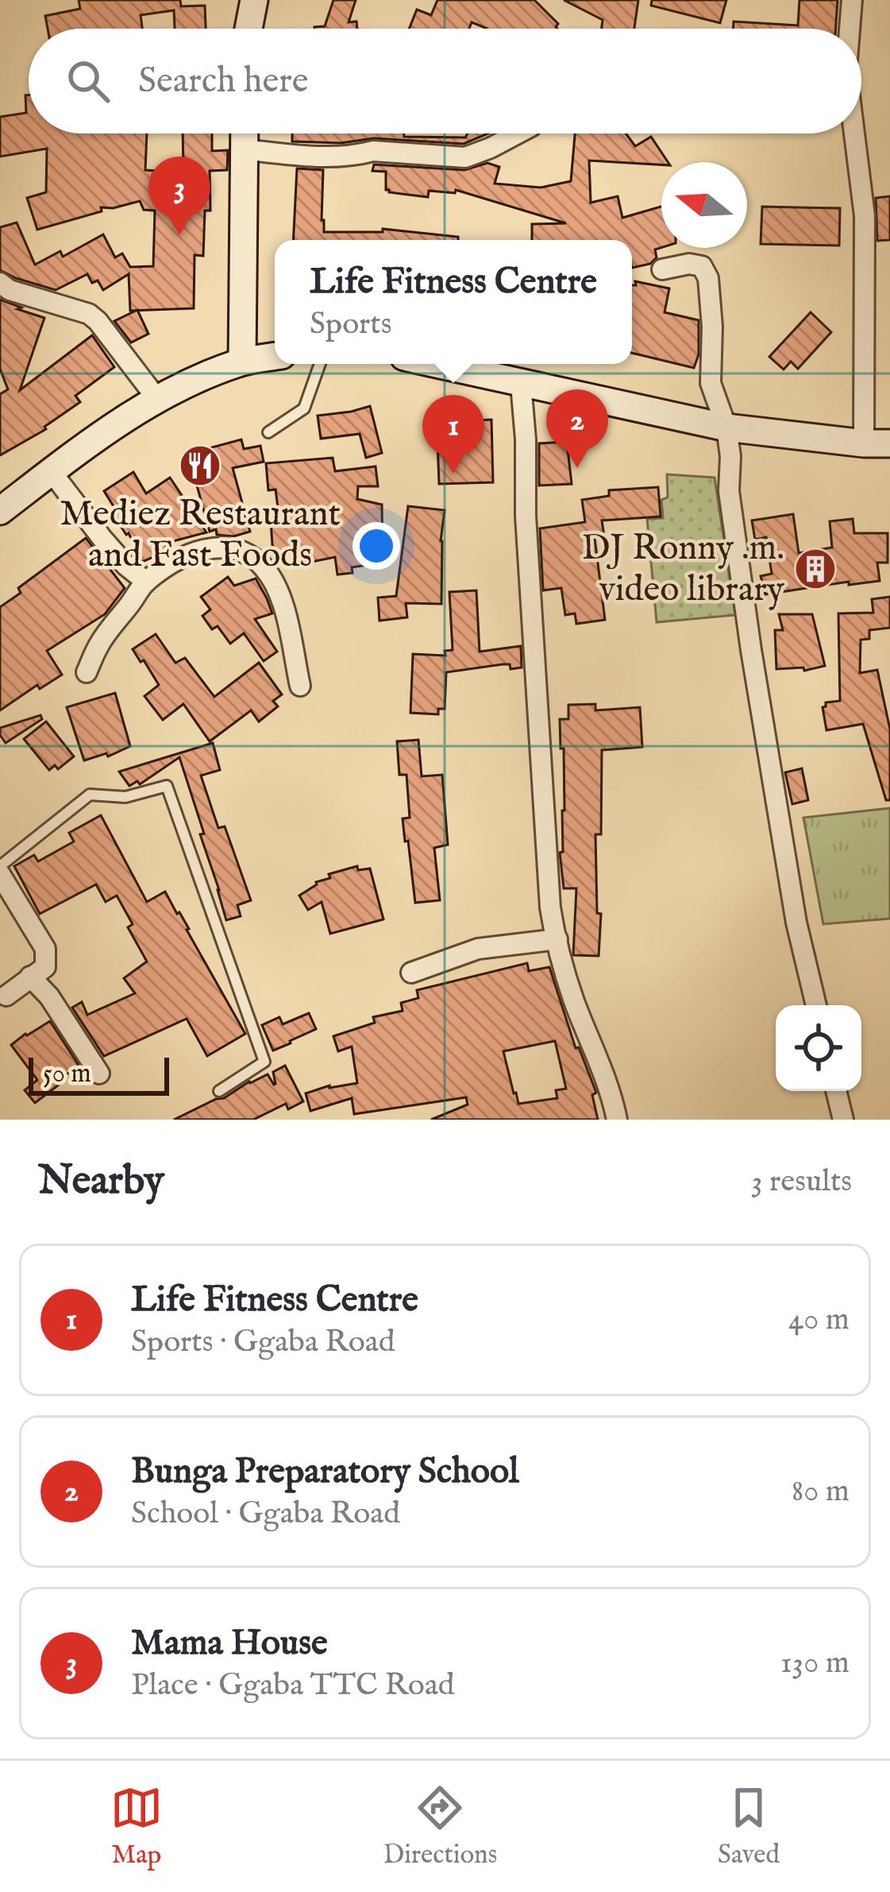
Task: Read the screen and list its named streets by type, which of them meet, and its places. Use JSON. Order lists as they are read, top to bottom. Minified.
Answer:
{"places":{"restaurant":["Mediez Restaurant and Fast Foods"],"building":["DJ Ronny .m. video library"]},"scale_bar":"50 m","north":"left","page":{"search":"Search here","pins":["3","2","1"],"popup":["Life Fitness Centre","Sports"],"scale":"50 m","heading":["Nearby","3 results"],"list":[{"mark":"1","name":"Life Fitness Centre","note":"Sports · Ggaba Road","value":"40 m"},{"mark":"2","name":"Bunga Preparatory School","note":"School · Ggaba Road","value":"80 m"},{"mark":"3","name":"Mama House","note":"Place · Ggaba TTC Road","value":"130 m"}],"nav":["Map","Directions","Saved"]}}
